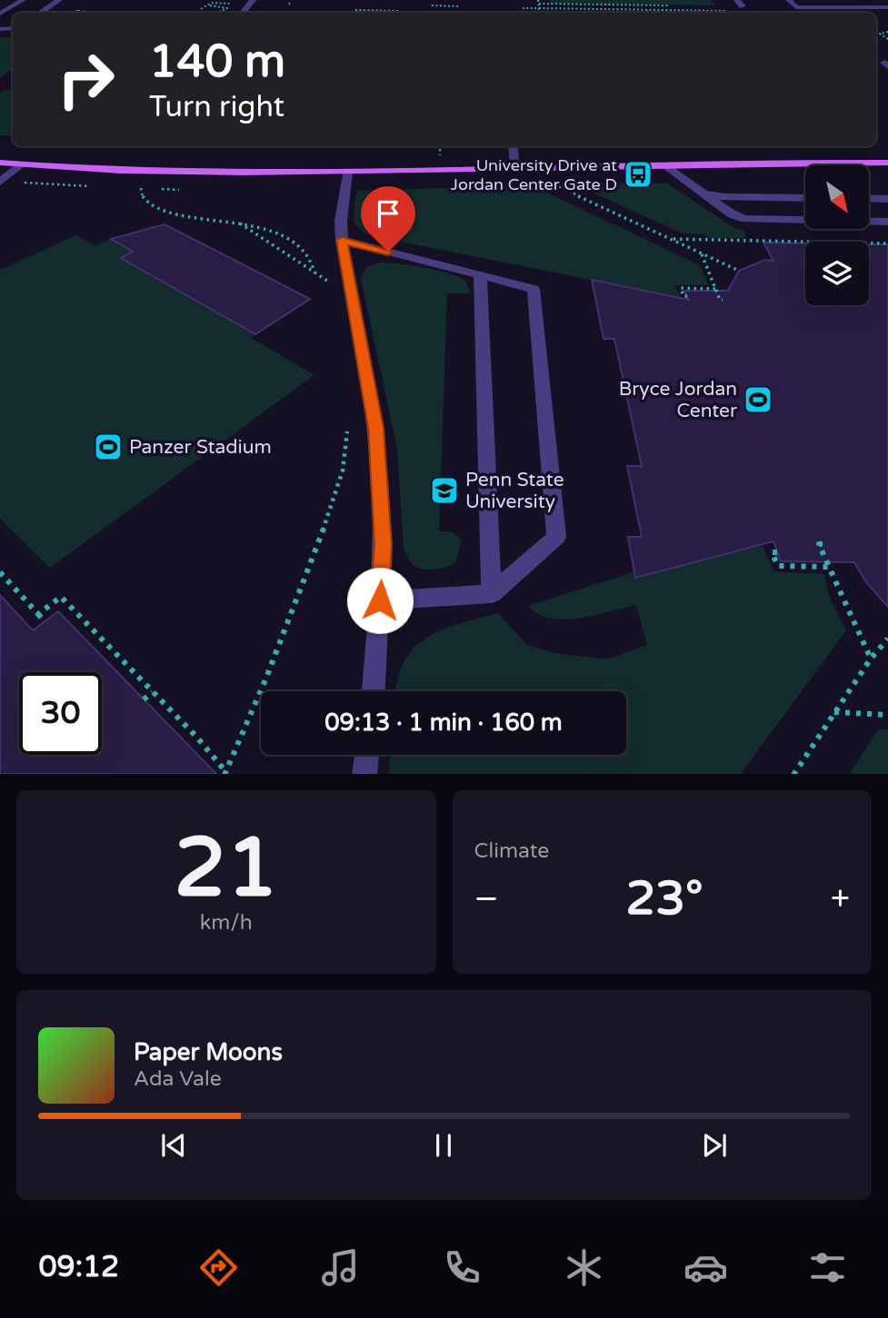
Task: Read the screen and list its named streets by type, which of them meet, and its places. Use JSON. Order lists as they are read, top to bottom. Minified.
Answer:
{"places":{"bus stop":["University Drive at Jordan Center Gate D"],"sports":["Bryce Jordan Center","Panzer Stadium"],"school or university":["Penn State University"]},"north":"bottom right","page":{"turn":["140 m","Turn right"],"limit":"30","trip":"09:13 · 1 min · 160 m","tile":[["21","km/h"],"Climate"],"heat":["−","23°","+"],"song":["Paper Moons","Ada Vale"],"tabs":"09:12"}}
